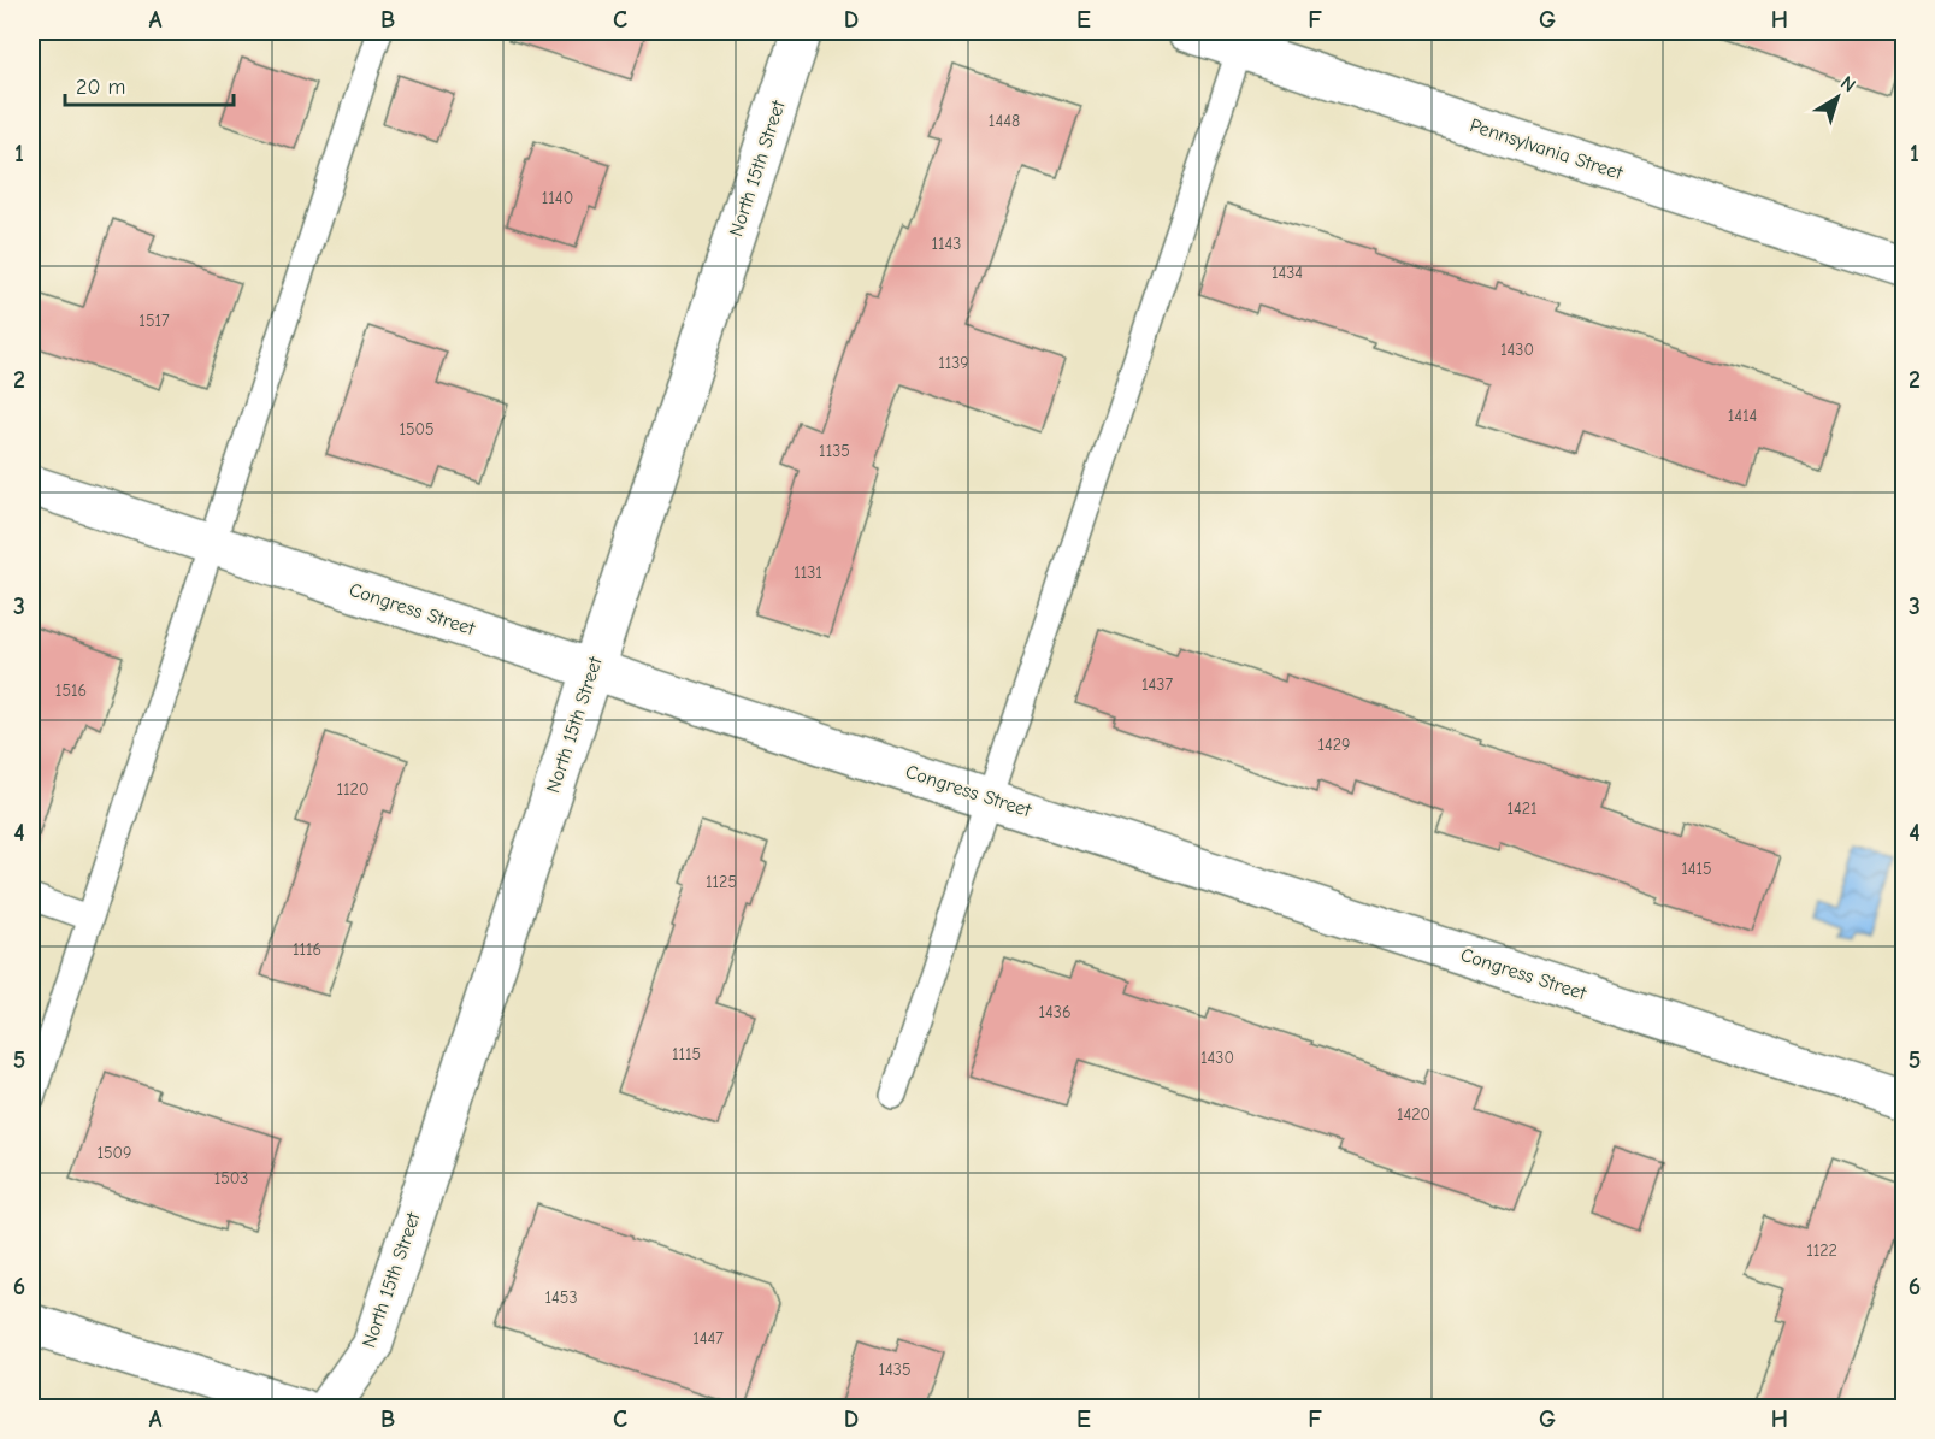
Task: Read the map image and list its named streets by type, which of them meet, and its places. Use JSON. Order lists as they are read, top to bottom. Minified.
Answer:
{"streets":{"street":["Pennsylvania Street","North 15th Street","Congress Street"]},"crossings":[["North 15th Street","Congress Street"]],"house_numbers":["1448","1140","1143","1434","1517","1430","1139","1414","1505","1135","1131","1437","1516","1429","1120","1421","1415","1125","1116","1436","1115","1430","1420","1509","1503","1122","1453","1447","1435"],"scale_bar":"20 m","north":"top right","grid":{"columns":["A","B","C","D","E","F","G","H"],"rows":["1","2","3","4","5","6"]}}
